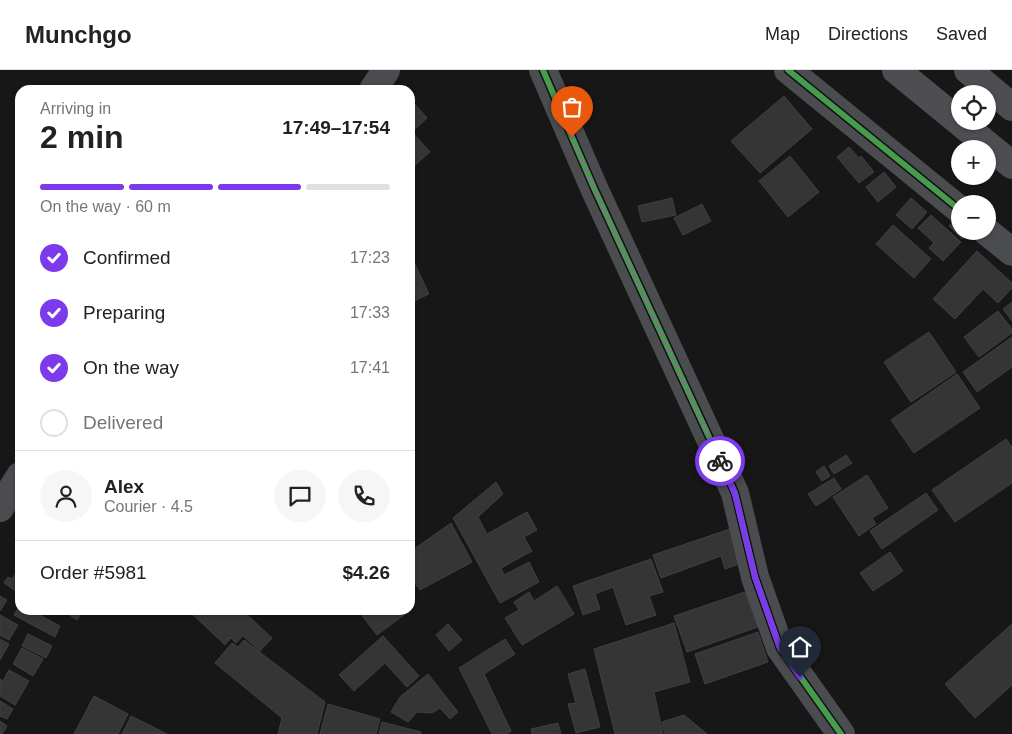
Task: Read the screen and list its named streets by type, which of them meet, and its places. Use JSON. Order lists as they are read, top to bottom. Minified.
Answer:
{"page":{"header":"Munchgo","nav":["Map","Directions","Saved"],"map_buttons":["+","−"],"heading":["2 min","Arriving in","17:49–17:54"],"panel":["Alex","Courier · 4.5","Order #5981","$4.26"],"bar":"On the way · 60 m","list":[["Confirmed","17:23"],["Preparing","17:33"],["On the way","17:41"],"Delivered"]}}
